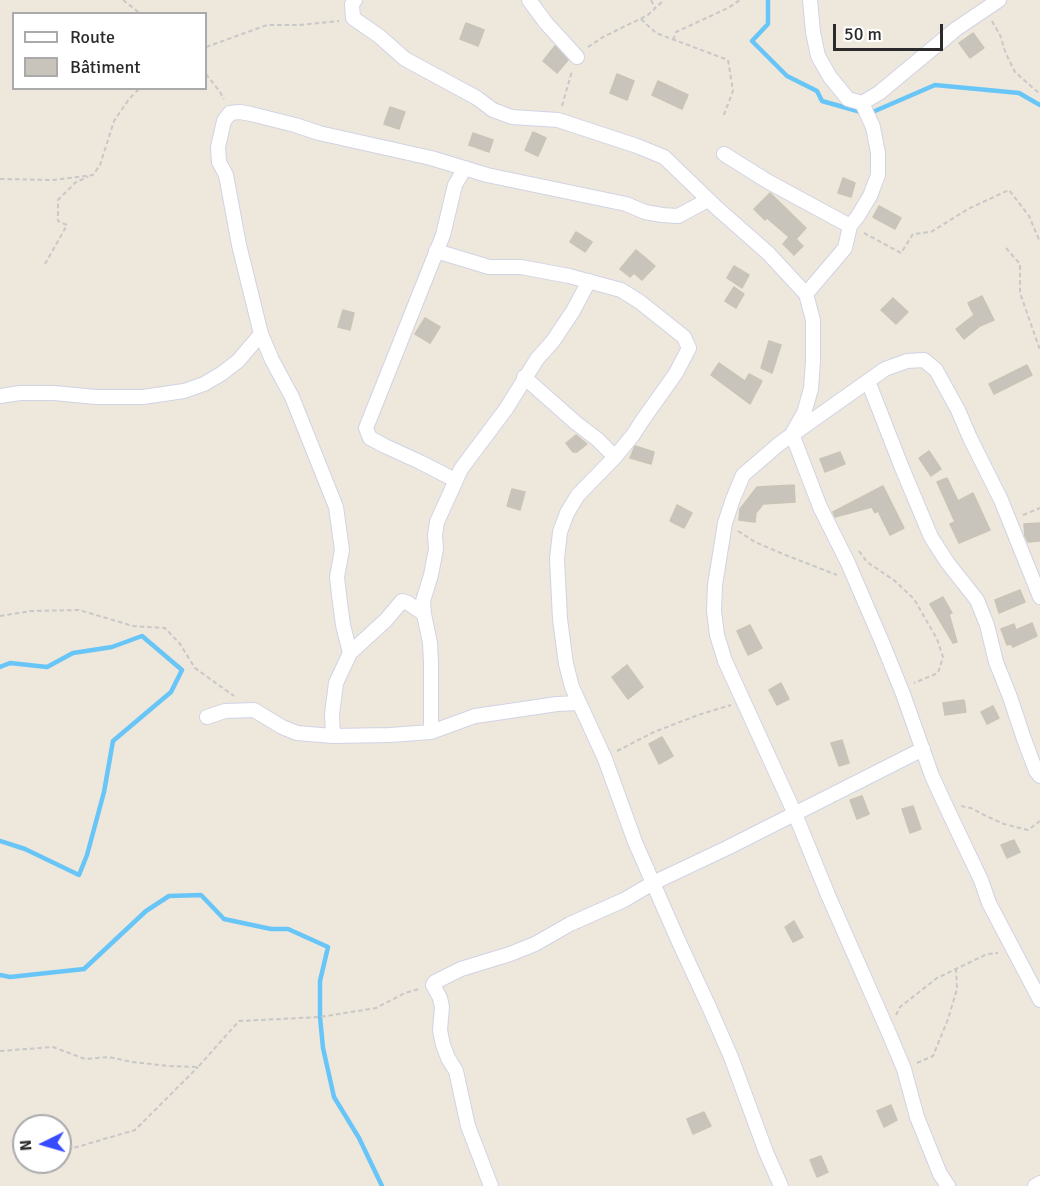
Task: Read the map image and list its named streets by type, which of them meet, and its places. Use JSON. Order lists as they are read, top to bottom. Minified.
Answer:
{"legend":["Route","Bâtiment"],"scale_bar":"50 m","north":"left"}
